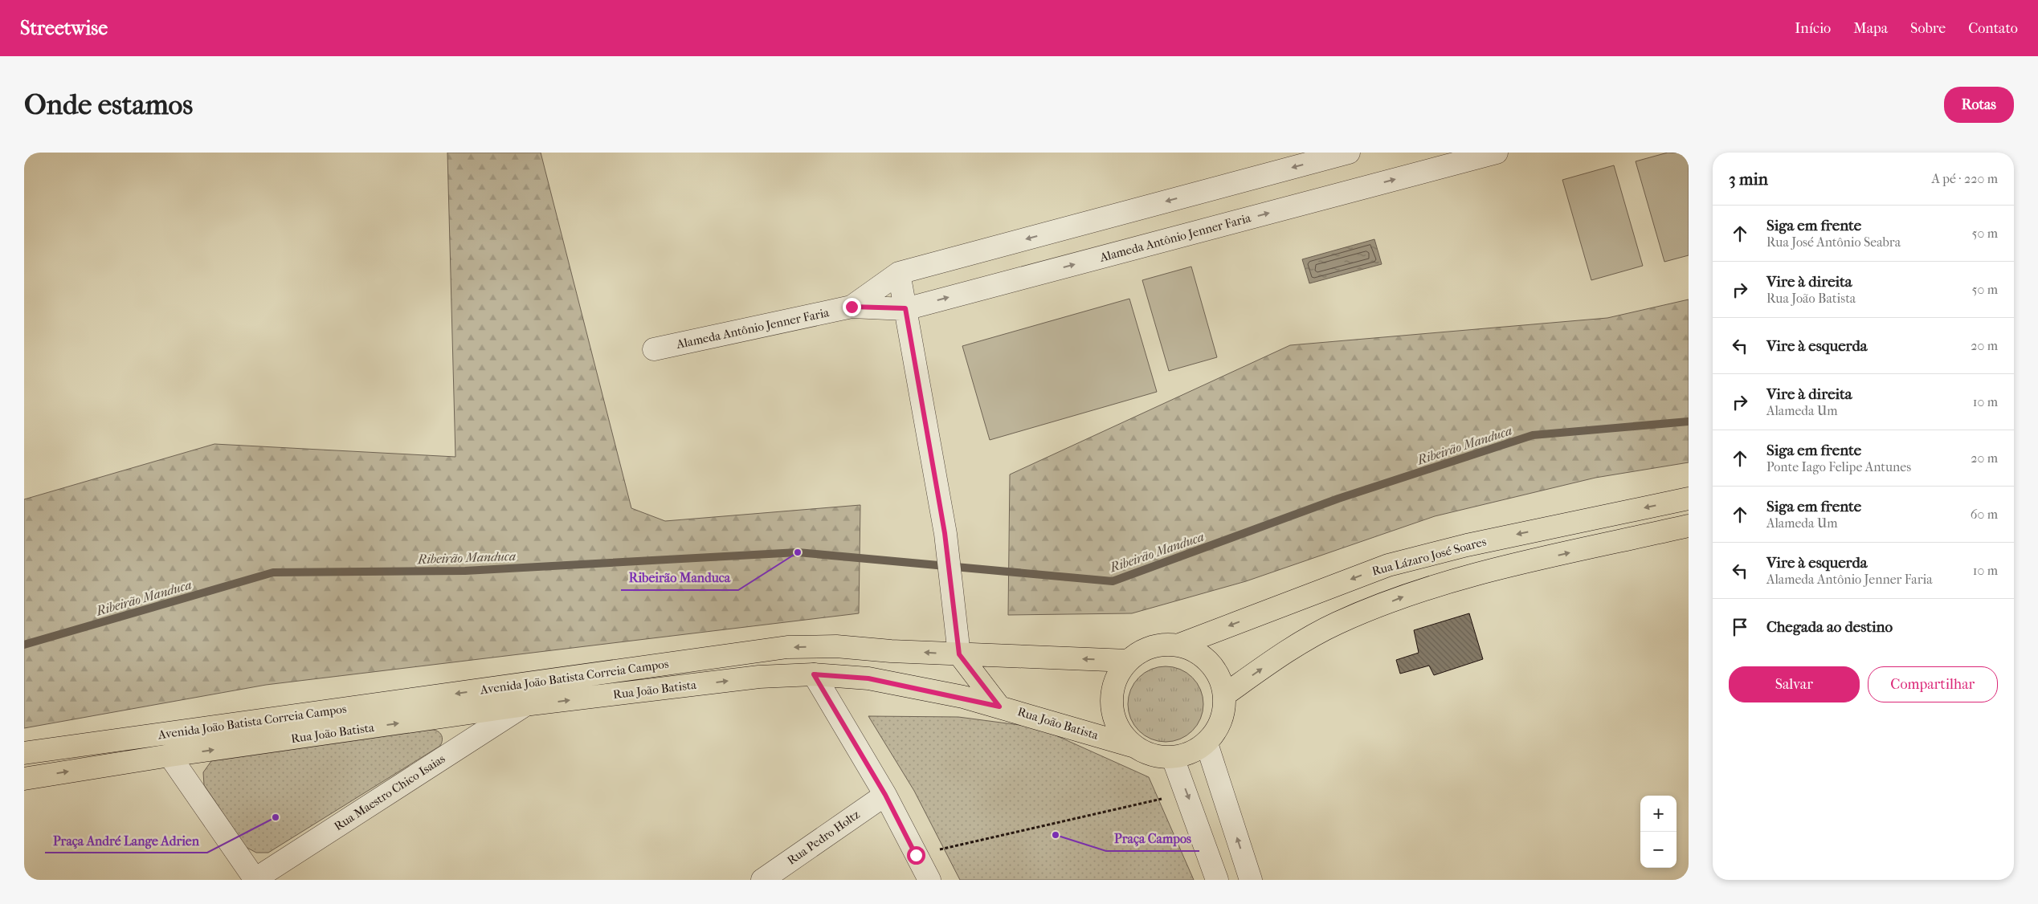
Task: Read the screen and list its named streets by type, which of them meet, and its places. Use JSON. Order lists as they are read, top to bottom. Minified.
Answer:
{"streets":{"main road":["Rua Lázaro José Soares","Avenida João Batista Correia Campos","Rua João Batista"],"street":["Alameda Antônio Jenner Faria","Rua Maestro Chico Isaias","Rua Pedro Holtz"]},"crossings":[["Rua Lázaro José Soares","Avenida João Batista Correia Campos"],["Rua Lázaro José Soares","Rua João Batista"],["Avenida João Batista Correia Campos","Rua João Batista"],["Rua João Batista","Rua Maestro Chico Isaias"]],"one_way":["Rua João Batista"],"water":["Ribeirão Manduca"],"places":["Ribeirão Manduca","Praça André Lange Adrien","Praça Campos"],"page":{"header":"Streetwise","nav":["Início","Mapa","Sobre","Contato"],"buttons":["Rotas",["Salvar","Compartilhar"]],"title":"Onde estamos","heading":["3 min","A pé · 220 m"],"list":[["Siga em frente","Rua José Antônio Seabra","50 m"],["Vire à direita","Rua João Batista","50 m"],["Vire à esquerda","20 m"],["Vire à direita","Alameda Um","10 m"],["Siga em frente","Ponte Iago Felipe Antunes","20 m"],["Siga em frente","Alameda Um","60 m"],["Vire à esquerda","Alameda Antônio Jenner Faria","10 m"],"Chegada ao destino"],"map_buttons":["+","−"]}}
